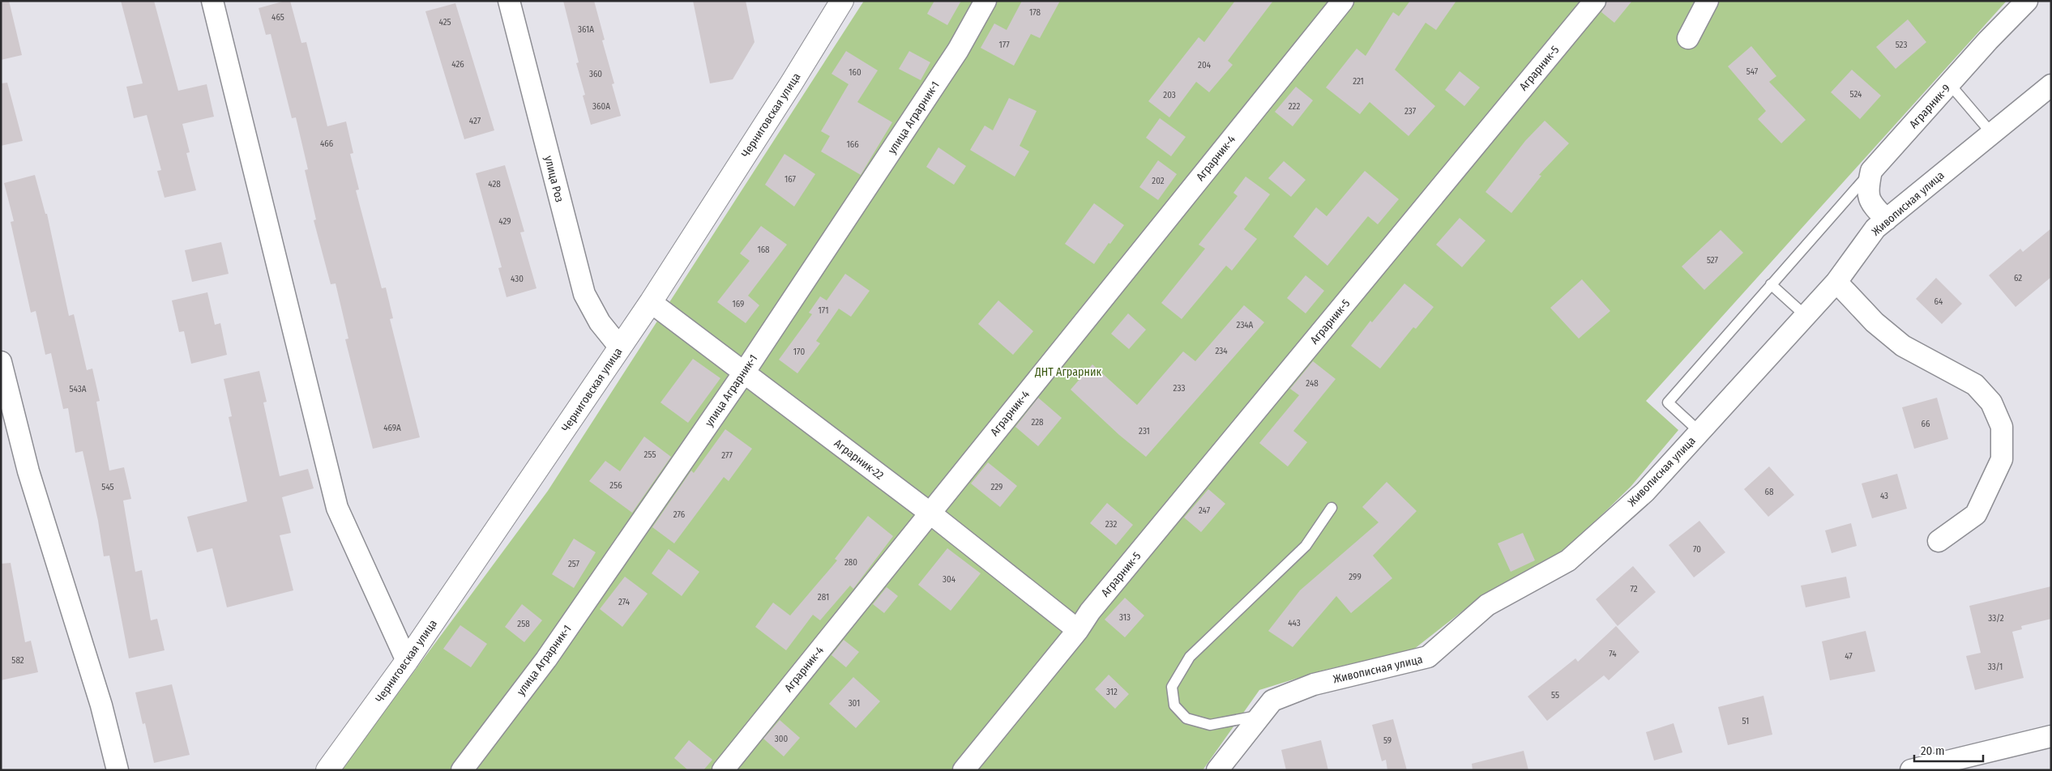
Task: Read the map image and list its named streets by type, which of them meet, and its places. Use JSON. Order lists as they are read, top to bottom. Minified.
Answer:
{"streets":{"street":["Аграрник-5","Аграрник-9","Черниговская улица","улица Аграрник-1","Аграрник-4","улица Роз","Живописная улица","Аграрник-22"]},"crossings":[["Аграрник-5","Аграрник-22"],["Черниговская улица","улица Роз"],["Черниговская улица","Аграрник-22"],["улица Аграрник-1","Аграрник-22"],["Аграрник-4","Аграрник-22"]],"parks":["ДНТ Аграрник"],"house_numbers":["178","465","425","361А","177","523","426","204","547","160","360","221","524","203","360А","222","237","427","466","166","167","202","428","429","168","527","62","430","64","169","171","234А","234","170","248","233","543А","228","66","469А","231","255","277","256","545","229","68","43","247","276","232","70","280","257","299","304","72","281","274","313","33/2","443","258","74","47","582","33/1","312","55","301","51","300","59"],"scale_bar":"20 m"}
